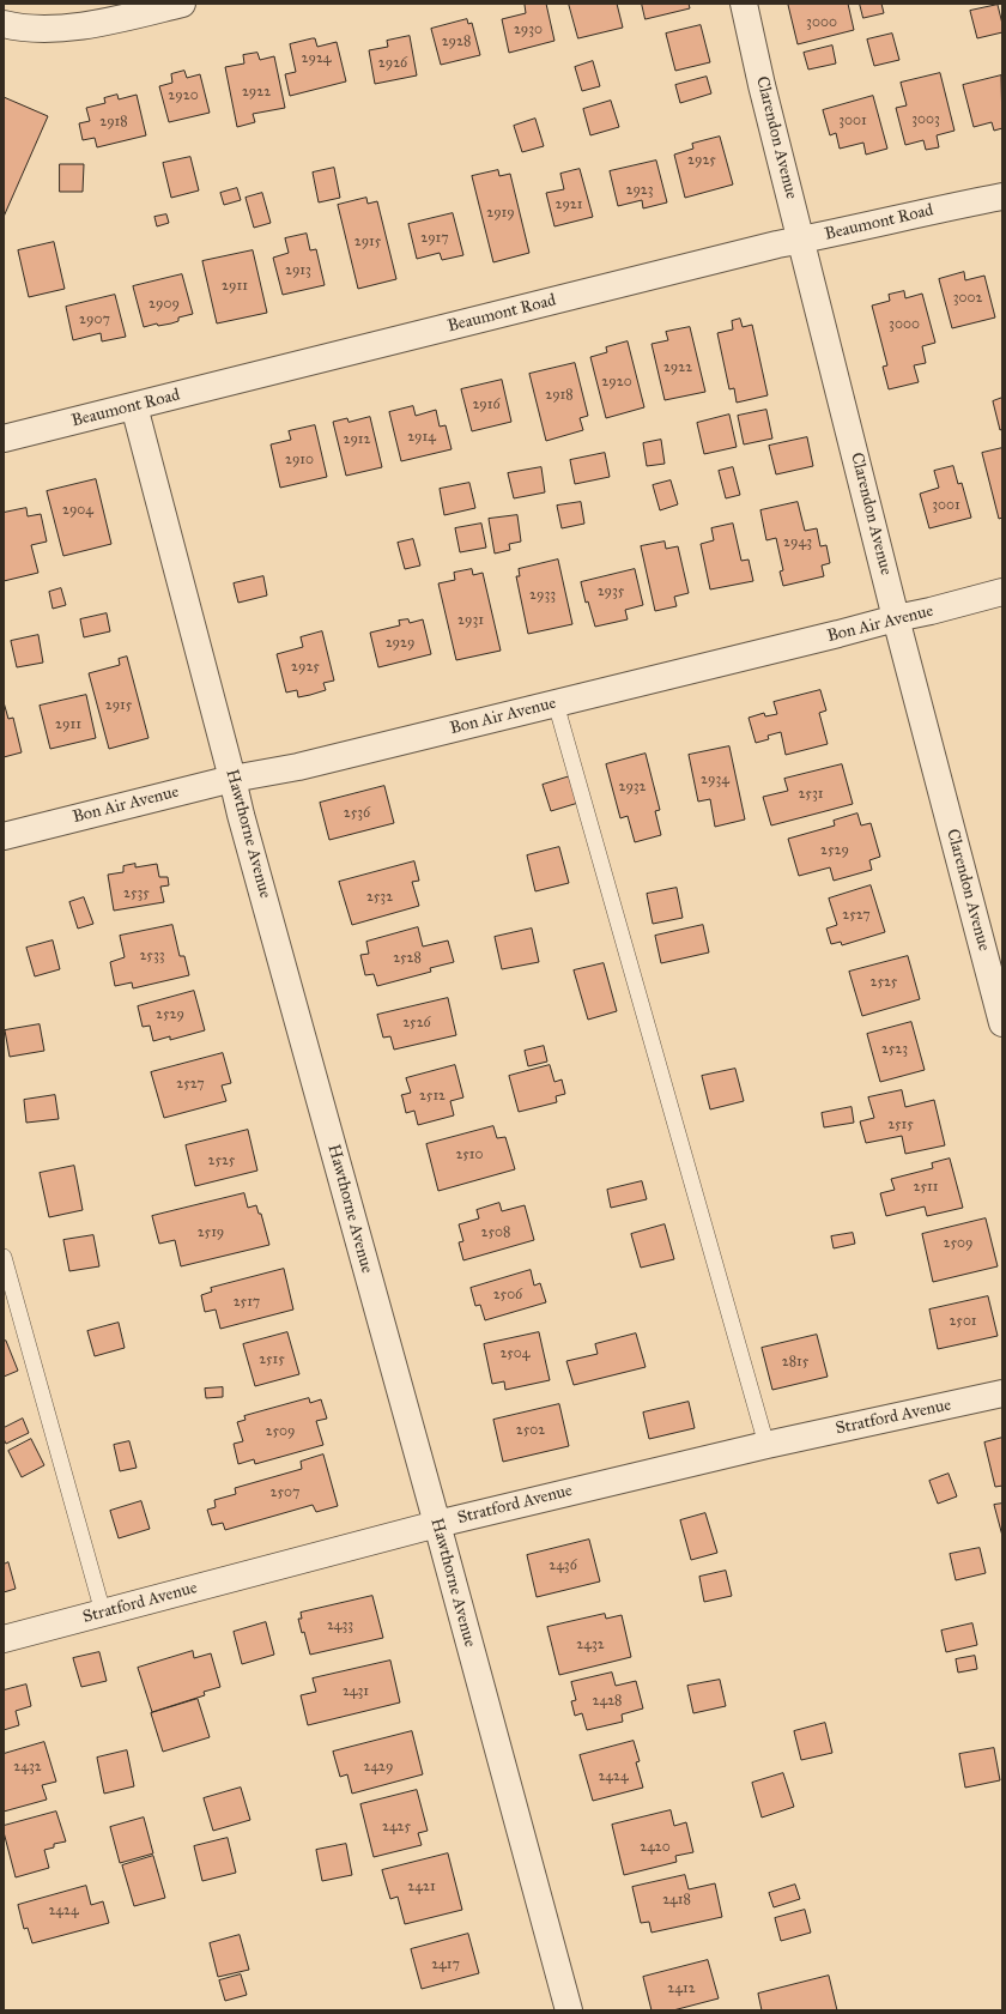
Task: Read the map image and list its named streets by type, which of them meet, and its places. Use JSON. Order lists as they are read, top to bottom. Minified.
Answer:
{"streets":{"street":["Clarendon Avenue","Beaumont Road","Bon Air Avenue","Hawthorne Avenue","Stratford Avenue"]},"crossings":[["Clarendon Avenue","Beaumont Road"],["Clarendon Avenue","Bon Air Avenue"],["Beaumont Road","Hawthorne Avenue"],["Bon Air Avenue","Hawthorne Avenue"],["Hawthorne Avenue","Stratford Avenue"]],"house_numbers":["3000","2930","2928","2924","2926","2922","2920","3003","3001","2918","2925","2923","2921","2919","2917","2915","2913","2911","3002","2909","2907","3000","2922","2920","2918","2916","2914","2912","2910","3001","2904","2943","2935","2933","2931","2929","2925","2915","2911","2934","2932","2531","2536","2529","2535","2532","2527","2533","2528","2525","2529","2526","2523","2527","2512","2515","2510","2525","2511","2519","2508","2509","2506","2517","2501","2504","2515","2815","2502","2509","2507","2436","2433","2432","2431","2428","2432","2429","2424","2425","2420","2421","2418","2424","2417","2412"]}
